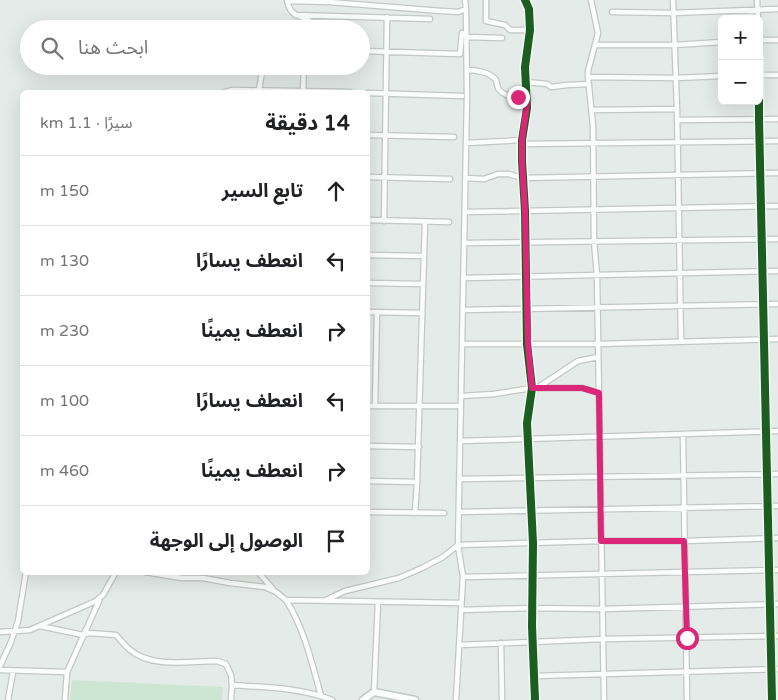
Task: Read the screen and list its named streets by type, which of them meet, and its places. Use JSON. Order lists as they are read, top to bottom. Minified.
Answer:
{"page":{"map_buttons":["+","−"],"search":"ابحث هنا","heading":["14 دقيقة","سيرًا · 1.1 km"],"list":[["تابع السير","150 m"],["انعطف يسارًا","130 m"],["انعطف يمينًا","230 m"],["انعطف يسارًا","100 m"],["انعطف يمينًا","460 m"],"الوصول إلى الوجهة"]}}
